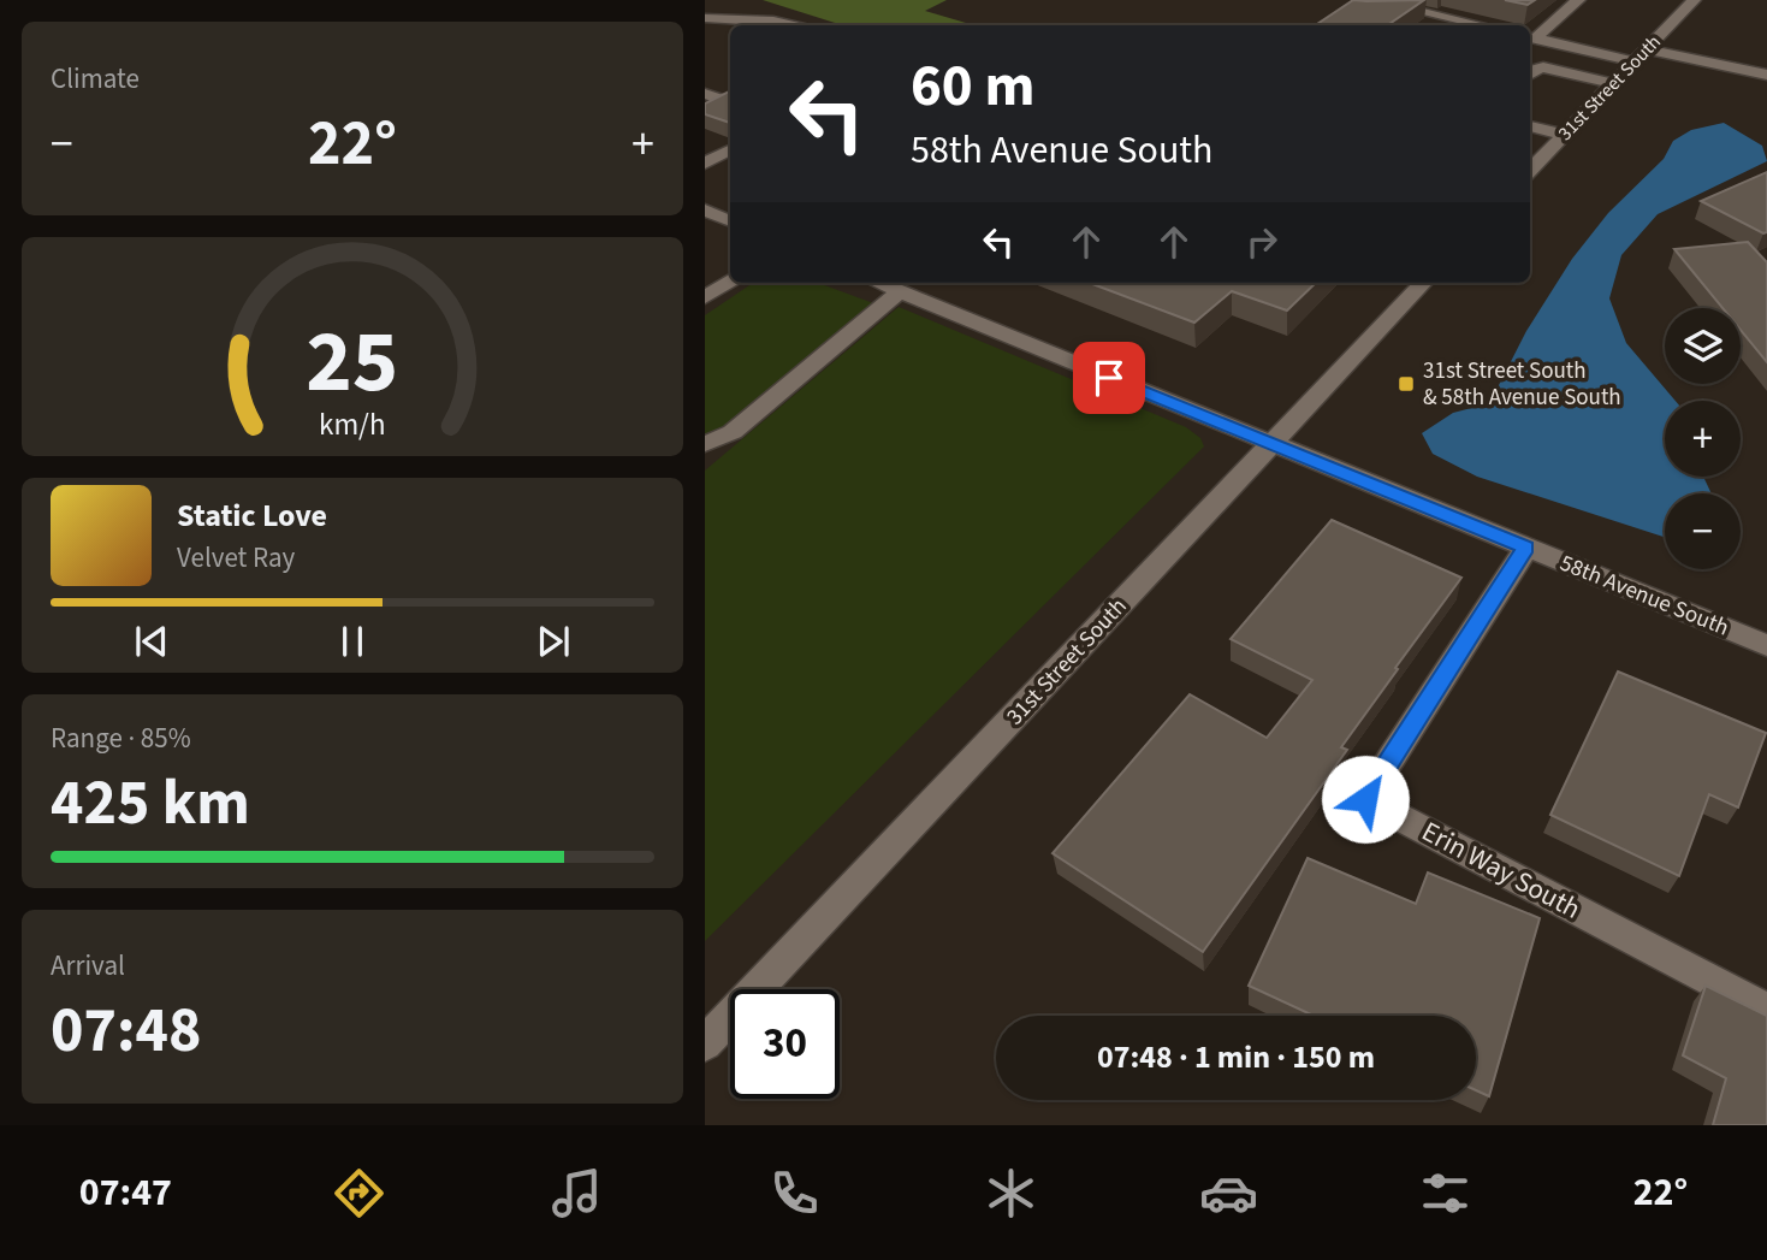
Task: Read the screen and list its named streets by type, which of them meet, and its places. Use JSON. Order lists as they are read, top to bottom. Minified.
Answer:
{"streets":{"street":["31st Street South","58th Avenue South","Erin Way South"]},"crossings":[["31st Street South","58th Avenue South"],["58th Avenue South","Erin Way South"]],"places":{"transit":["31st Street South & 58th Avenue South"]},"page":{"tile":["Climate",["Range · 85%","425 km"],["Arrival","07:48"]],"turn":["60 m","58th Avenue South"],"heat":["−","22°","+"],"map_buttons":["+","−"],"song":["Static Love","Velvet Ray"],"limit":"30","trip":"07:48 · 1 min · 150 m","tabs":["07:47","22°"],"gauge":["25","km/h"]}}
